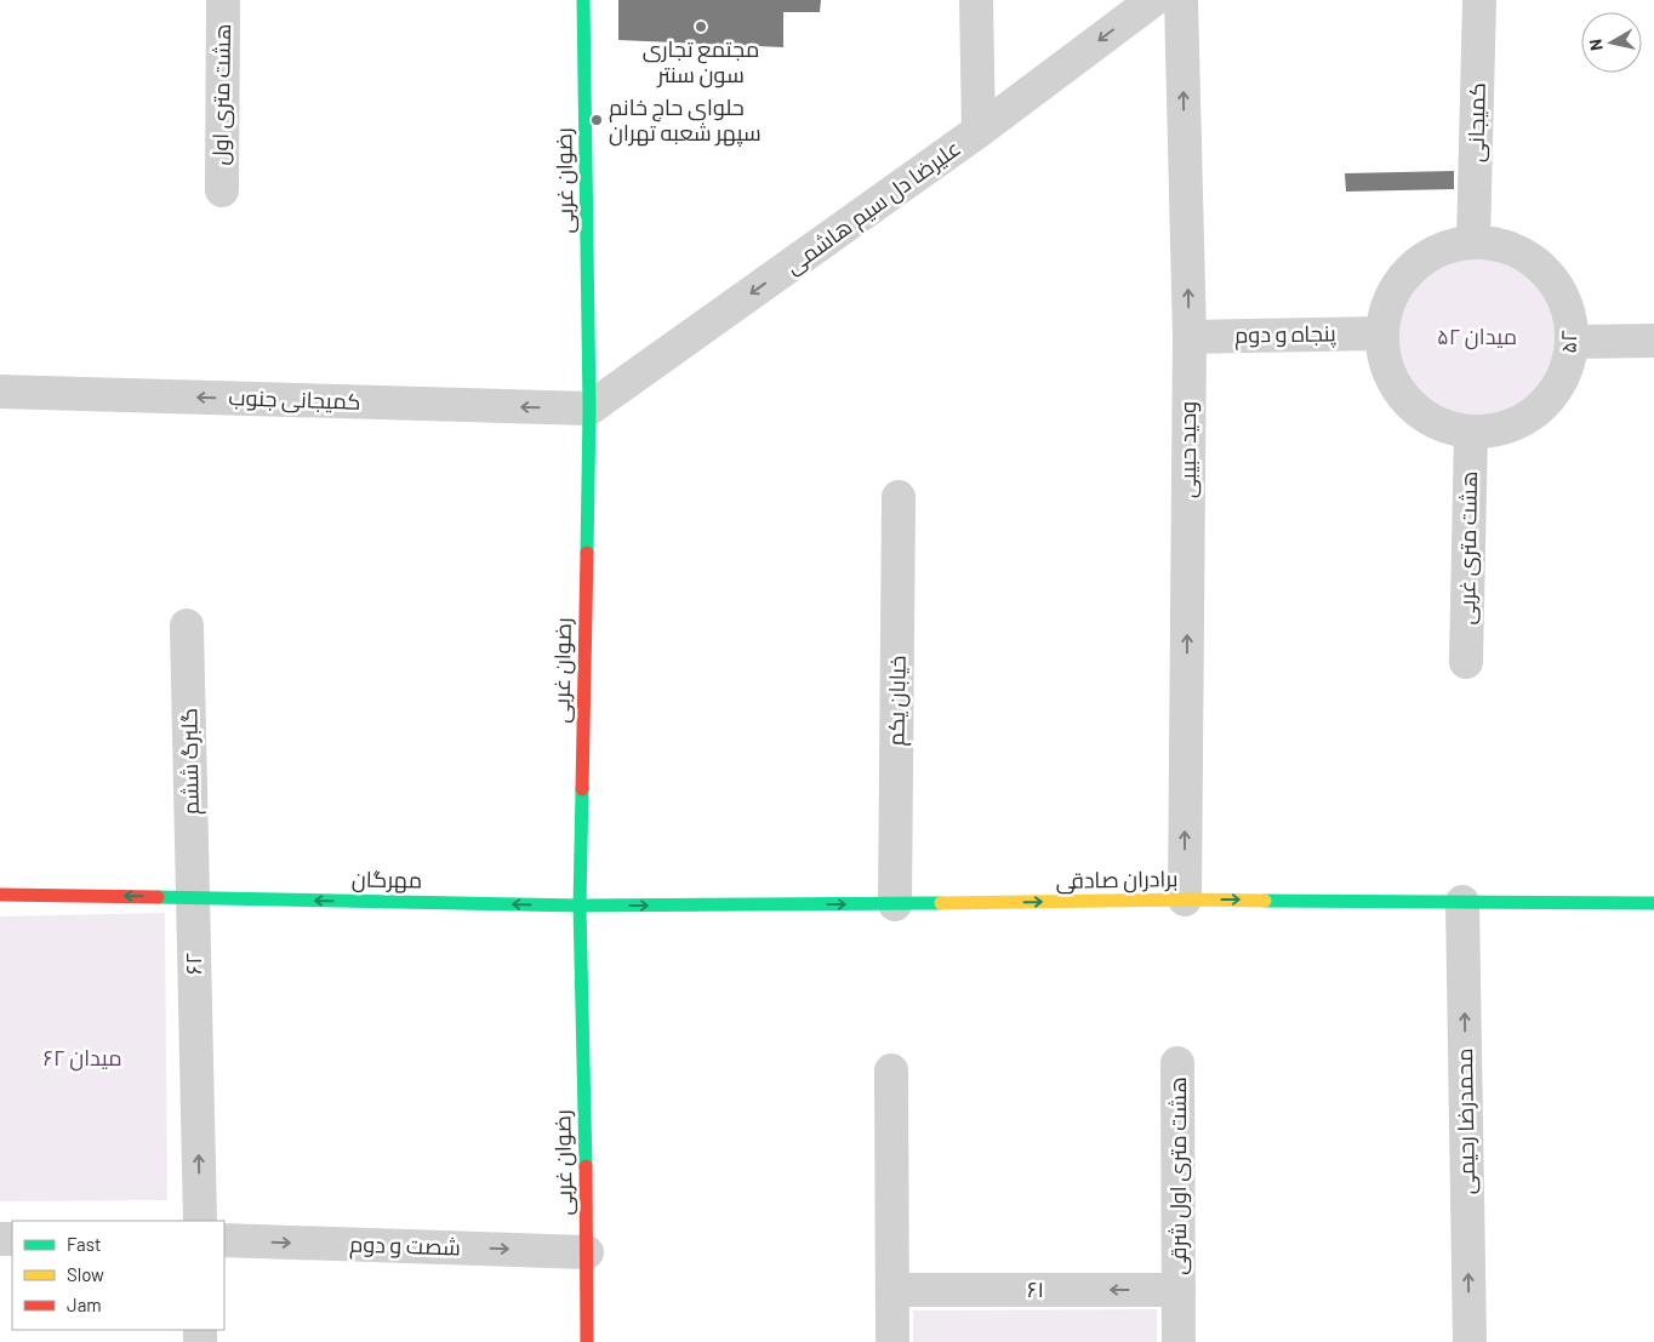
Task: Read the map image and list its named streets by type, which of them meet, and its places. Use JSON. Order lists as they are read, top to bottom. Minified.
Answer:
{"streets":{"street":["هشت متری اول","کمیجانی","رضوان غربی","علیرضا دل سیم هاشمی","پنجاه و دوم","۵۲","کمیجانی جنوب","وحید حبیبی","هشت متری غربی","خیابان یکم","گلبرگ ششم","مهرگان","برادران صادقی","۶۲","محمدرضا رحیمی","هشت متری اول شرقی","شصت و دوم","۶۱"]},"crossings":[["کمیجانی","پنجاه و دوم"],["کمیجانی","۵۲"],["کمیجانی","هشت متری غربی"],["رضوان غربی","علیرضا دل سیم هاشمی"],["رضوان غربی","کمیجانی جنوب"],["رضوان غربی","مهرگان"],["رضوان غربی","برادران صادقی"],["رضوان غربی","شصت و دوم"],["علیرضا دل سیم هاشمی","کمیجانی جنوب"],["پنجاه و دوم","۵۲"],["پنجاه و دوم","وحید حبیبی"],["پنجاه و دوم","هشت متری غربی"],["۵۲","هشت متری غربی"],["وحید حبیبی","برادران صادقی"],["خیابان یکم","برادران صادقی"],["گلبرگ ششم","مهرگان"],["گلبرگ ششم","۶۲"],["مهرگان","برادران صادقی"],["مهرگان","۶۲"],["برادران صادقی","محمدرضا رحیمی"],["هشت متری اول شرقی","۶۱"]],"one_way":["علیرضا دل سیم هاشمی","کمیجانی جنوب","وحید حبیبی","مهرگان","برادران صادقی","۶۲","محمدرضا رحیمی","شصت و دوم","۶۱"],"parks":["میدان ۵۲","میدان ۶۲"],"places":["مجتمع تجاری سون سنتر","حلوای حاج خانم سپهر شعبه تهران"],"legend":["Fast","Slow","Jam"],"north":"left"}
